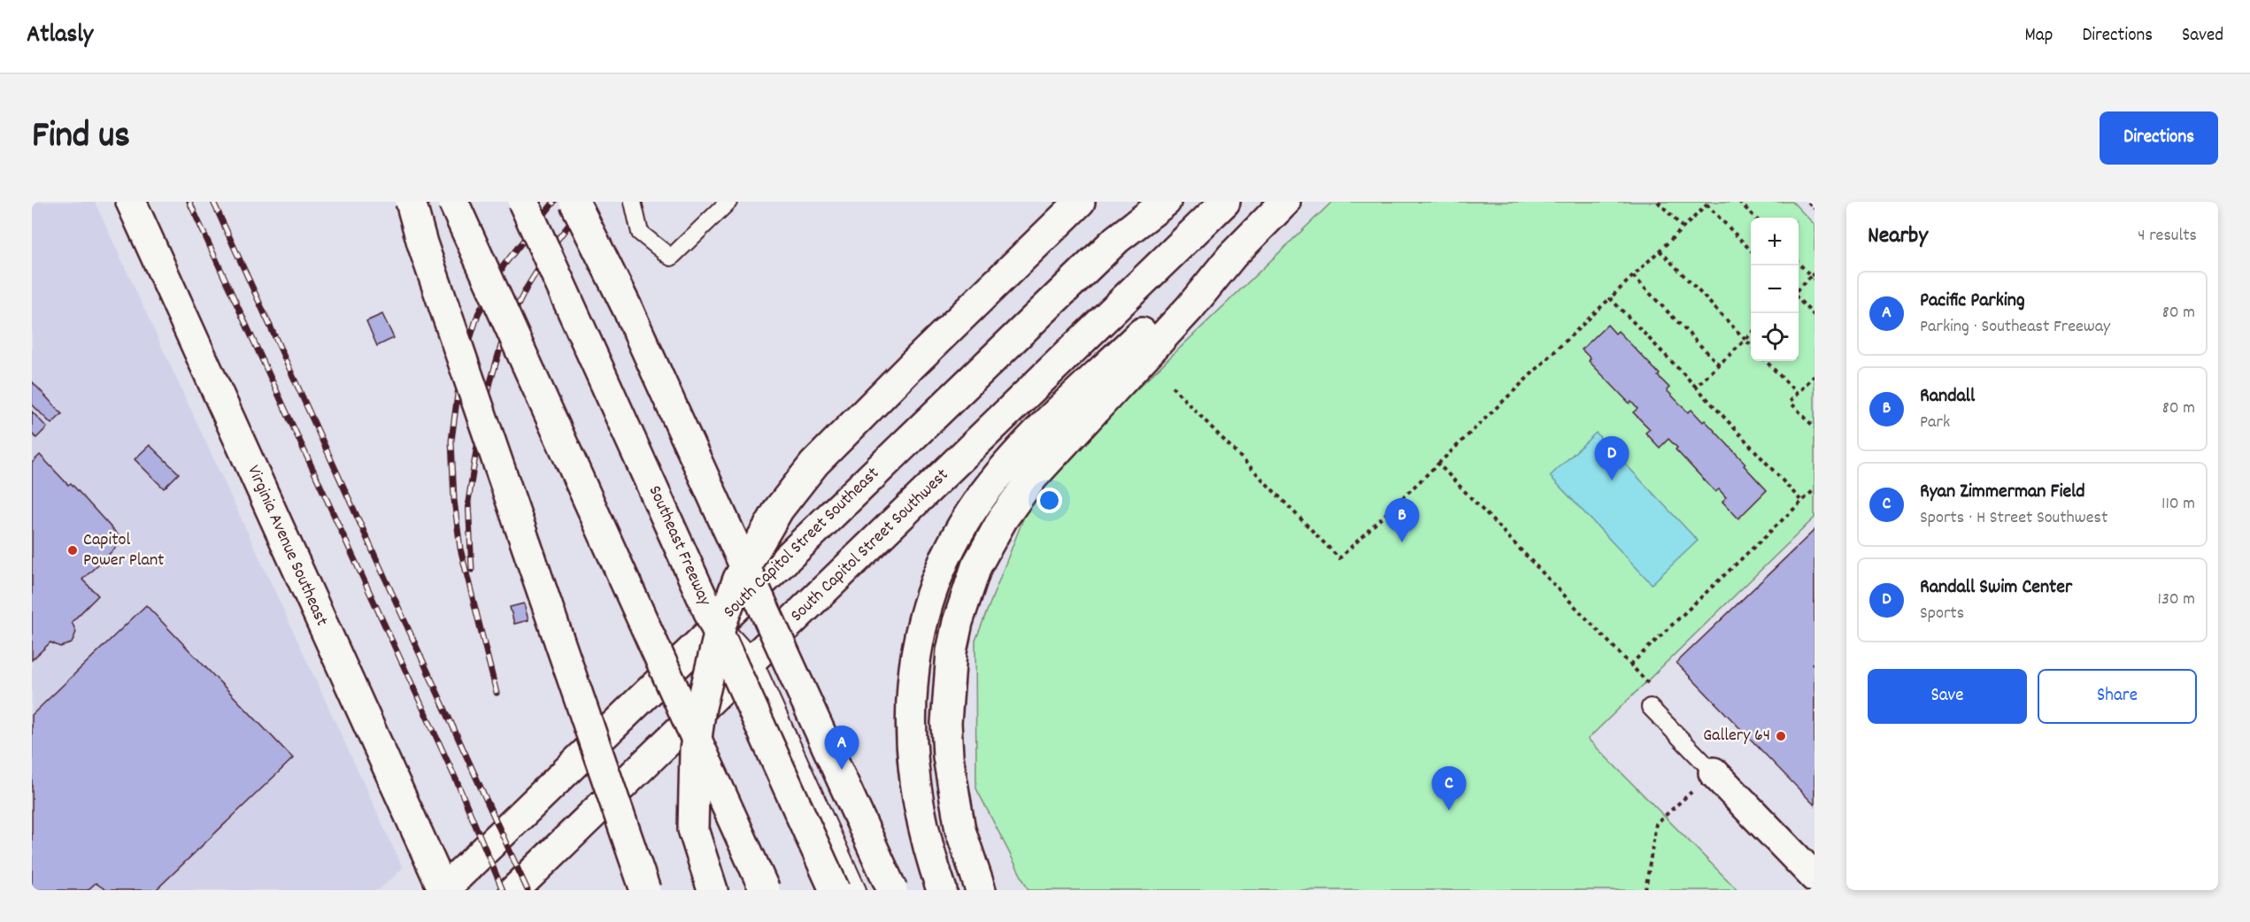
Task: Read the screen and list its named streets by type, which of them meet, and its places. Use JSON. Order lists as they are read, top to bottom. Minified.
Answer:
{"streets":{"main road":["South Capitol Street Southeast","Virginia Avenue Southeast","Southeast Freeway","South Capitol Street Southwest"]},"crossings":[["South Capitol Street Southeast","Virginia Avenue Southeast"]],"places":["Capitol Power Plant","Gallery 64"],"page":{"header":"Atlasly","nav":["Map","Directions","Saved"],"title":"Find us","buttons":["Directions",["Save","Share"]],"heading":["Nearby","4 results"],"map_buttons":["+","−"],"list":[{"mark":"A","name":"Pacific Parking","note":"Parking · Southeast Freeway","value":"80 m"},{"mark":"B","name":"Randall","note":"Park","value":"80 m"},{"mark":"C","name":"Ryan Zimmerman Field","note":"Sports · H Street Southwest","value":"110 m"},{"mark":"D","name":"Randall Swim Center","note":"Sports","value":"130 m"}],"pins":["D","B","A","C"]}}
